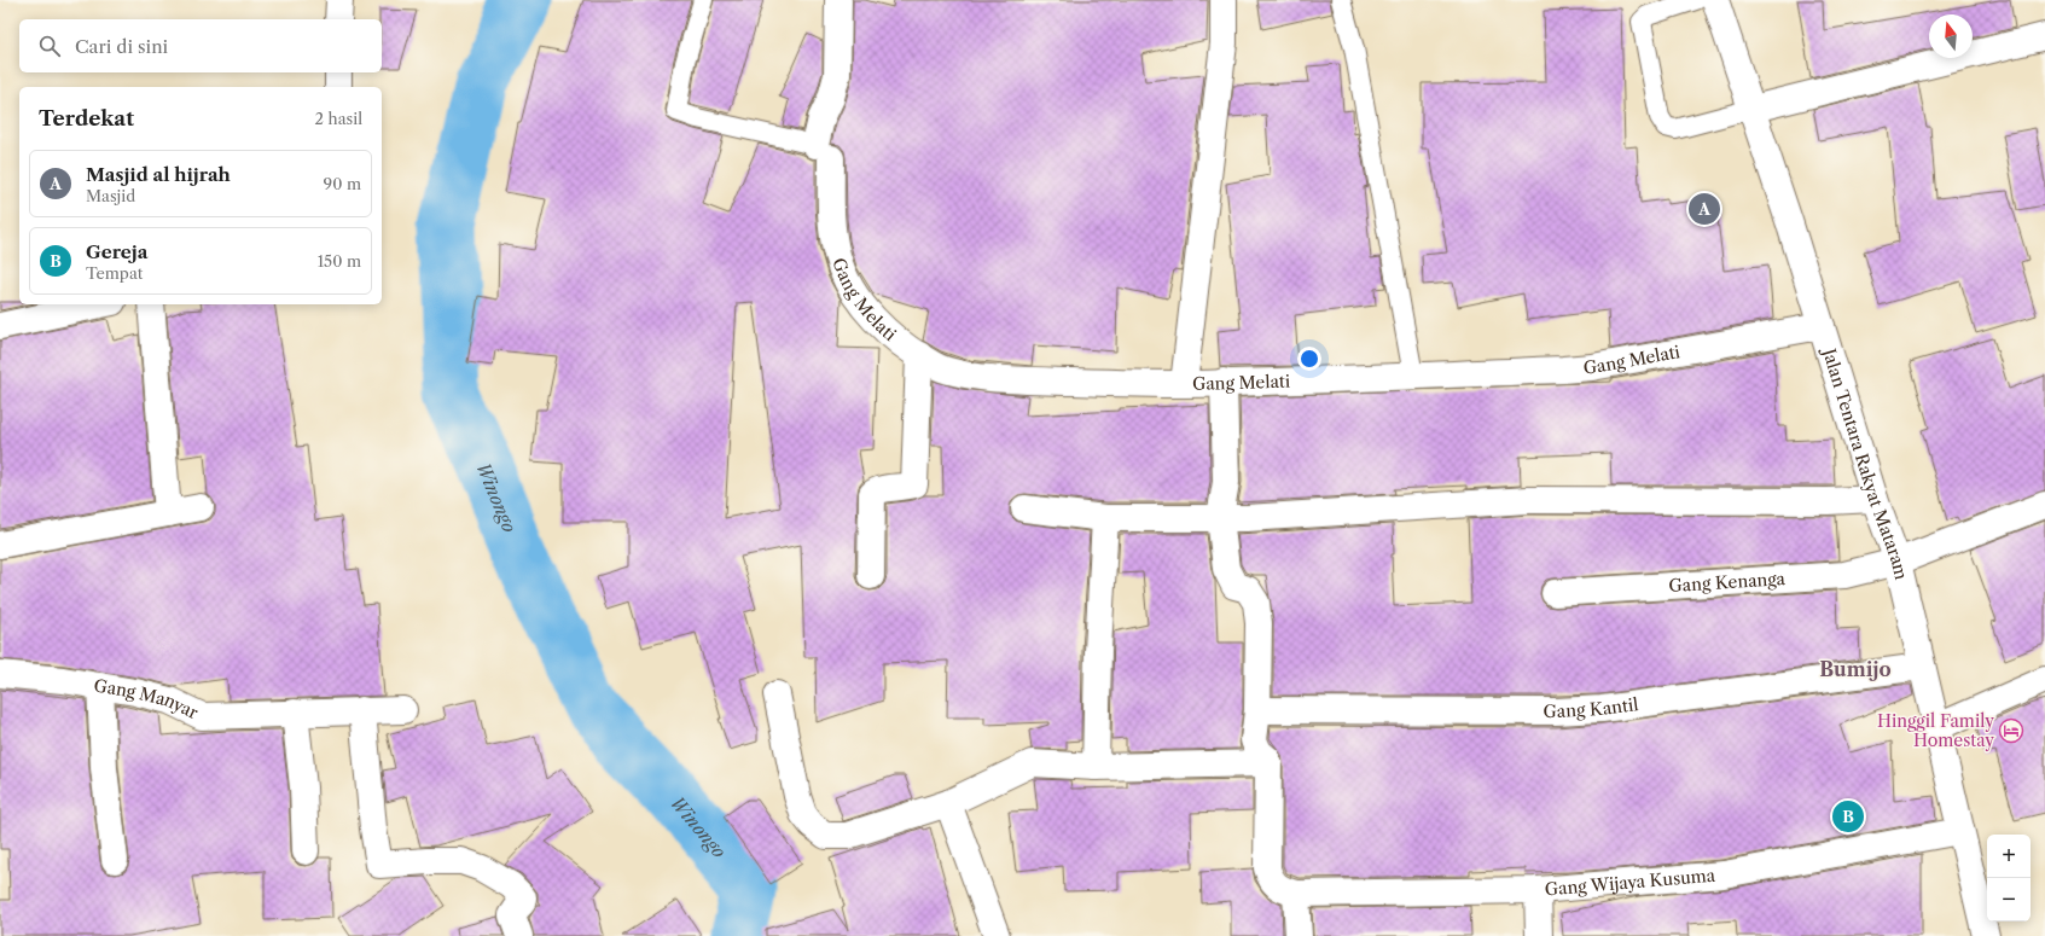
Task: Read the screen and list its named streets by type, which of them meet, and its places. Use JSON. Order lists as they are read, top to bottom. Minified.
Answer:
{"streets":{"street":["Gang Melati","Jalan Tentara Rakyat Mataram","Gang Kenanga","Gang Manyar","Gang Kantil","Gang Wijaya Kusuma"]},"crossings":[["Gang Melati","Jalan Tentara Rakyat Mataram"],["Jalan Tentara Rakyat Mataram","Gang Kenanga"],["Jalan Tentara Rakyat Mataram","Gang Kantil"],["Jalan Tentara Rakyat Mataram","Gang Wijaya Kusuma"]],"districts":["Bumijo"],"water":["Winongo"],"places":{"hotel":["Hinggil Family Homestay"]},"north":"top","page":{"search":"Cari di sini","heading":["Terdekat","2 hasil"],"list":[{"mark":"A","name":"Masjid al hijrah","note":"Masjid","value":"90 m"},{"mark":"B","name":"Gereja","note":"Tempat","value":"150 m"}],"pins":["A","B"],"map_buttons":["+","−"]}}
